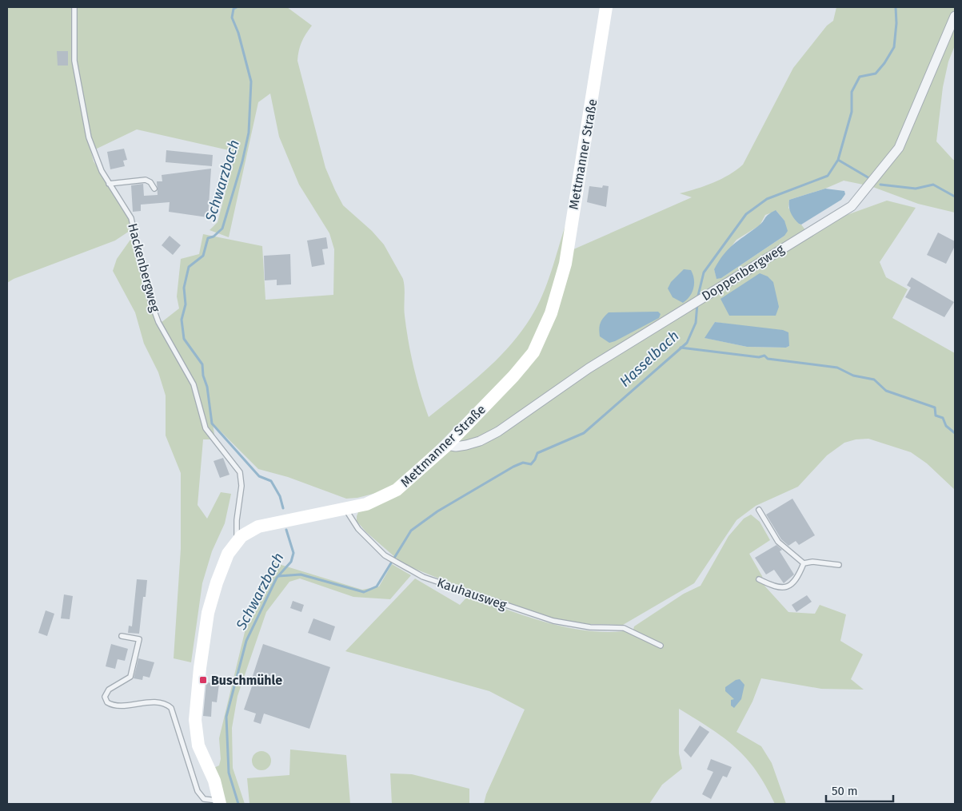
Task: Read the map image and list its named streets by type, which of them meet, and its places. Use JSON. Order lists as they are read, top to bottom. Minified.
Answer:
{"streets":{"main road":["Mettmanner Straße"],"street":["Doppenbergweg"],"lane":["Hackenbergweg","Kauhausweg"]},"crossings":[["Mettmanner Straße","Hackenbergweg"],["Mettmanner Straße","Doppenbergweg"],["Mettmanner Straße","Kauhausweg"]],"water":["Schwarzbach","Hasselbach"],"places":{"transit":["Buschmühle"]},"scale_bar":"50 m"}
